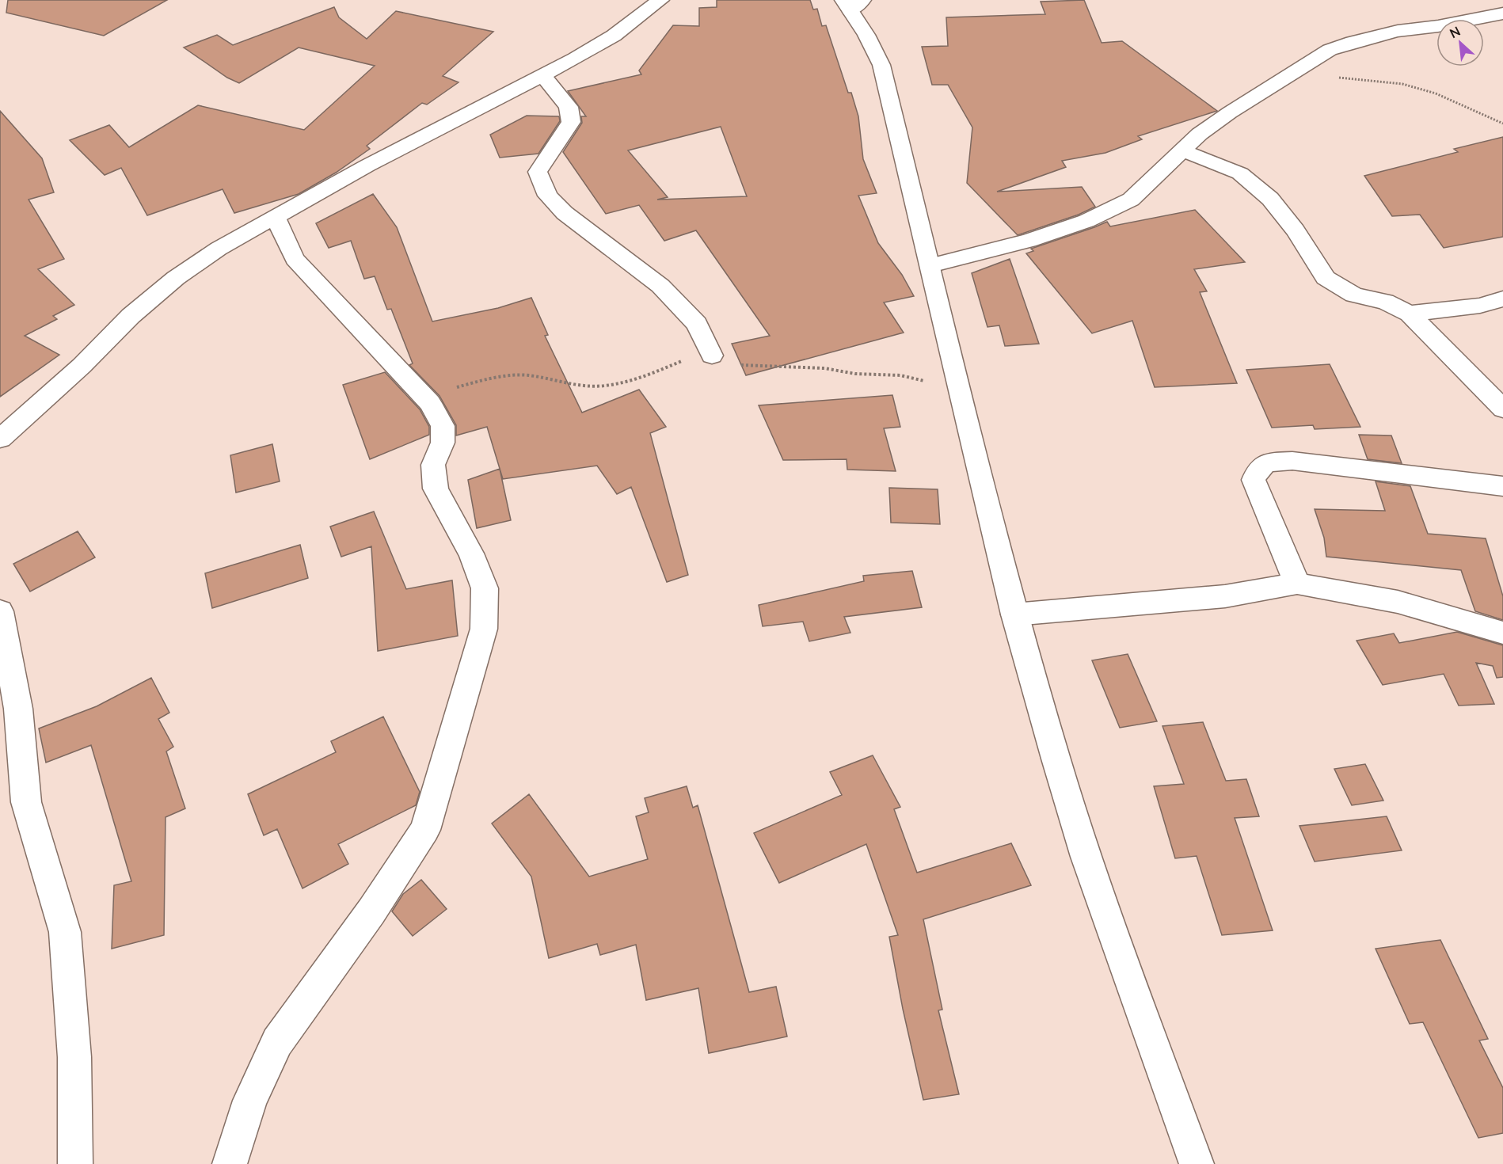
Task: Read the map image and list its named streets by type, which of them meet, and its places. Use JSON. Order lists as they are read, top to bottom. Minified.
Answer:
{"north":"top left"}
